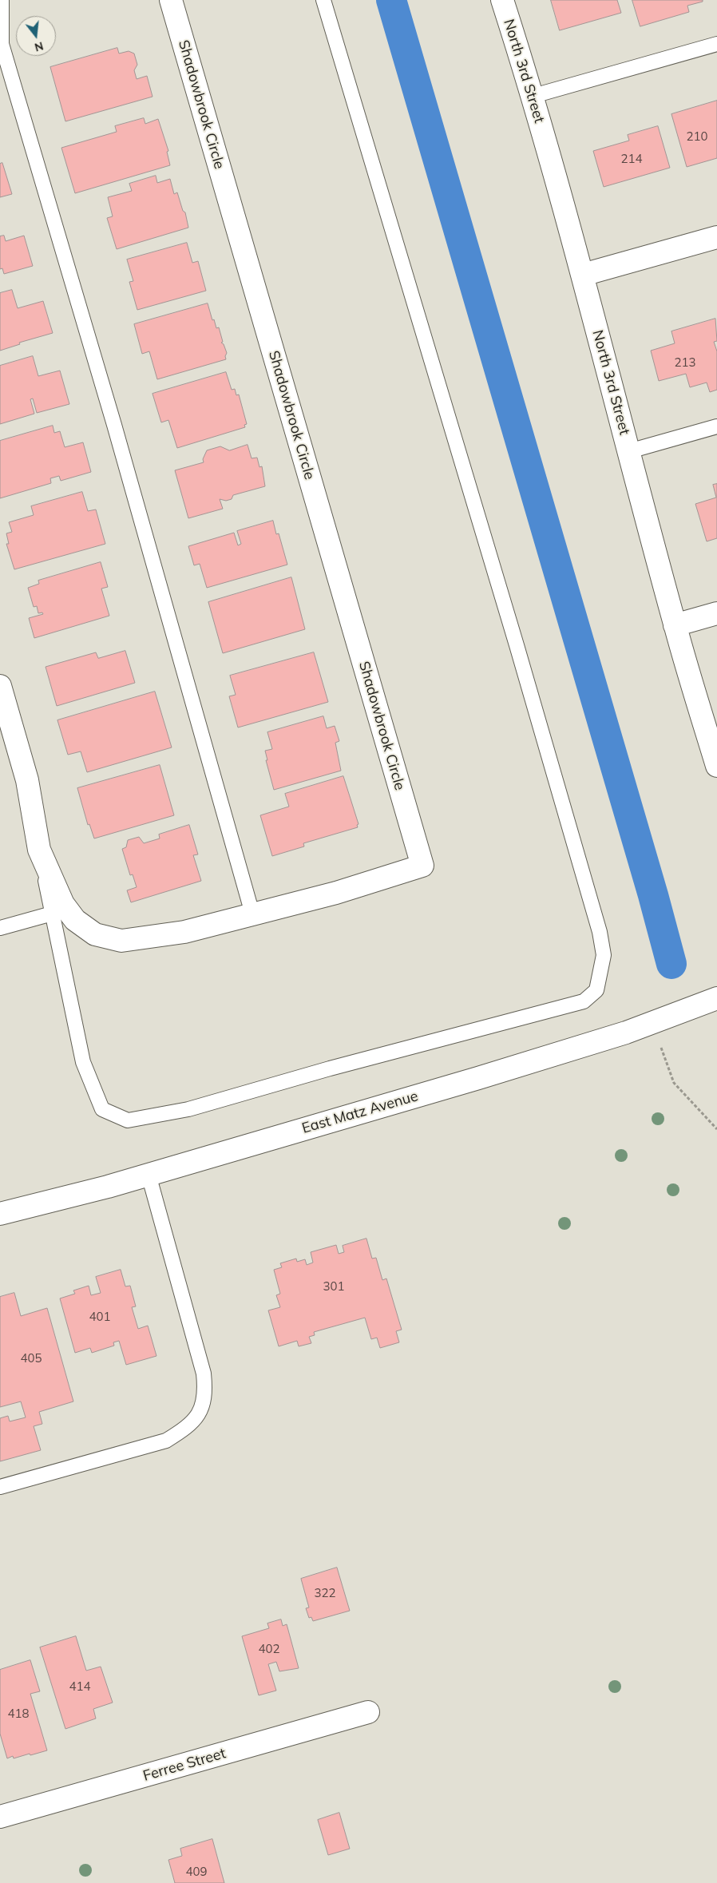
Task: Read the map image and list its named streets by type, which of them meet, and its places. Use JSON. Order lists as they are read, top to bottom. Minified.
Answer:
{"streets":{"street":["North 3rd Street","Shadowbrook Circle","East Matz Avenue","Ferree Street"]},"house_numbers":["210","214","213","301","401","405","322","402","414","418","409"],"north":"bottom"}
